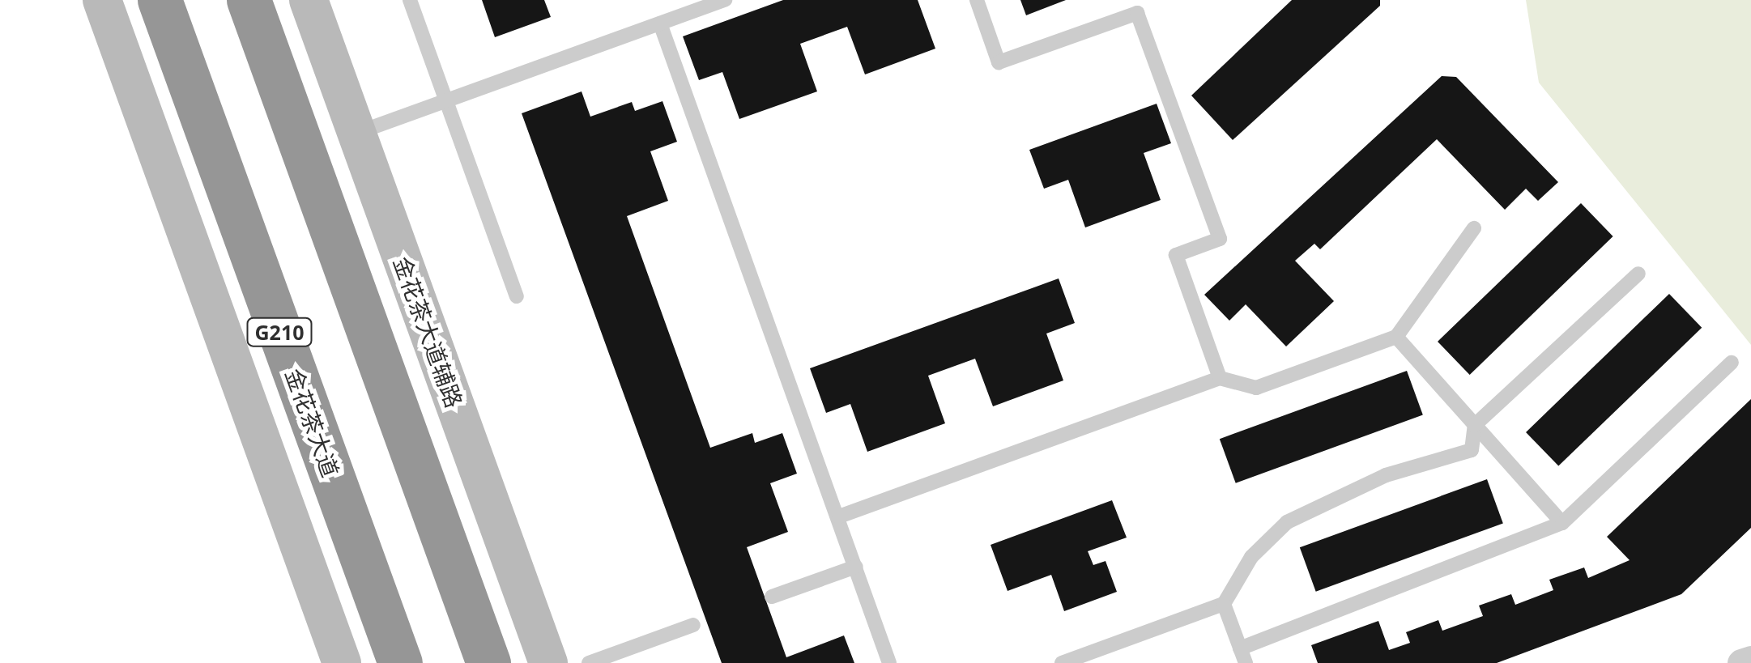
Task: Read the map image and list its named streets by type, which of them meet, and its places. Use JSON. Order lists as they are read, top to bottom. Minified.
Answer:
{"streets":{"highway":["G210","金花茶大道"],"street":["金花茶大道辅路"]}}
